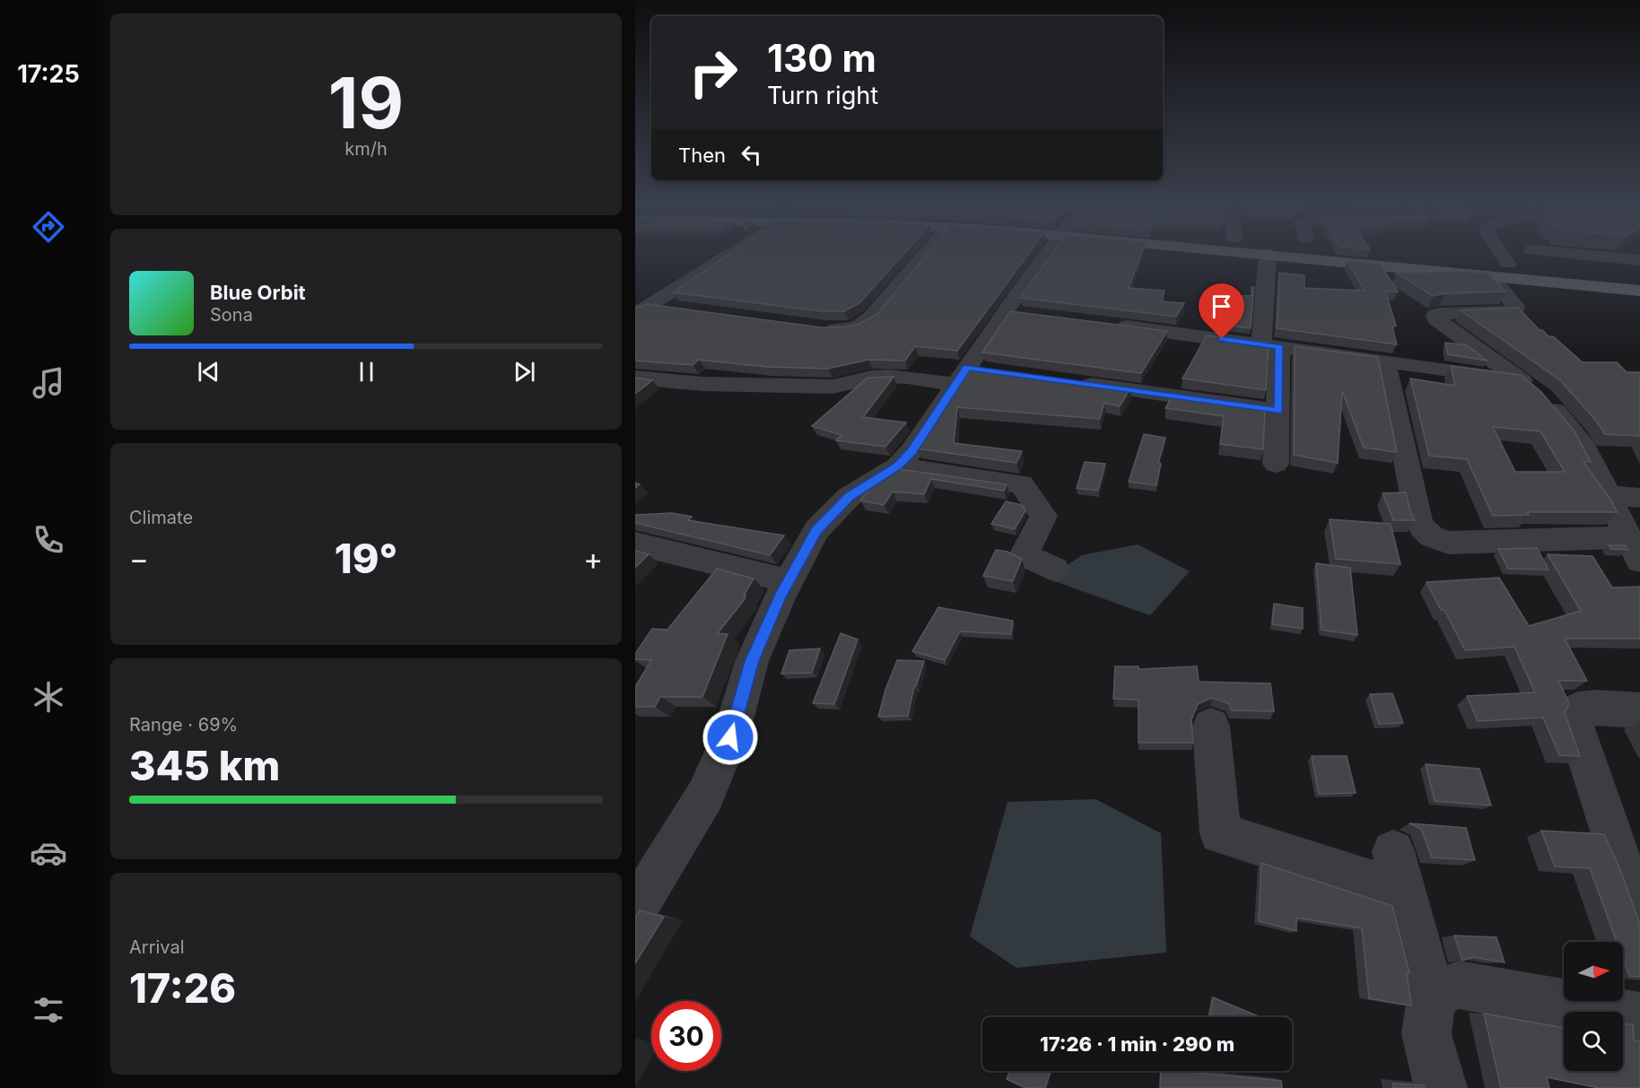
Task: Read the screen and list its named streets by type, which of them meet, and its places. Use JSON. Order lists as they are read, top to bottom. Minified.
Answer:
{"north":"right","page":{"tabs":"17:25","tile":[["19","km/h"],"Climate",["Range · 69%","345 km"],["Arrival","17:26"]],"turn":["130 m","Turn right"],"then":"Then","song":["Blue Orbit","Sona"],"heat":["−","19°","+"],"limit":"30","trip":"17:26 · 1 min · 290 m"}}
